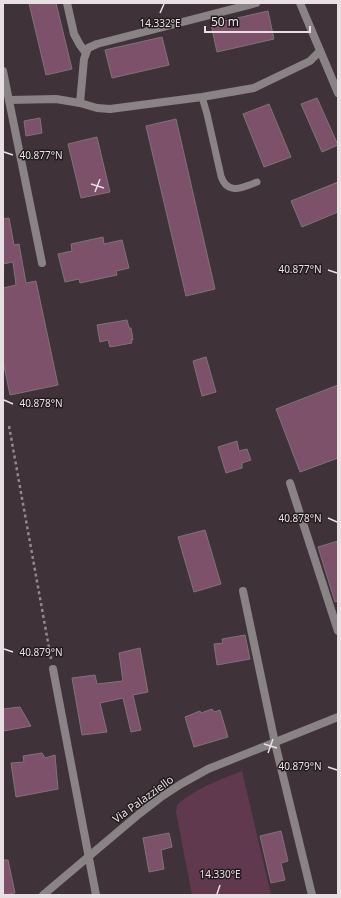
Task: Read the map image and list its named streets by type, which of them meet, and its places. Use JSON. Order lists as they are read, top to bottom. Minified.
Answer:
{"streets":{"street":["Via Palazziello"]},"scale_bar":"50 m","coordinates":["14.332°E","40.877°N","40.878°N","40.879°N","14.330°E"]}
